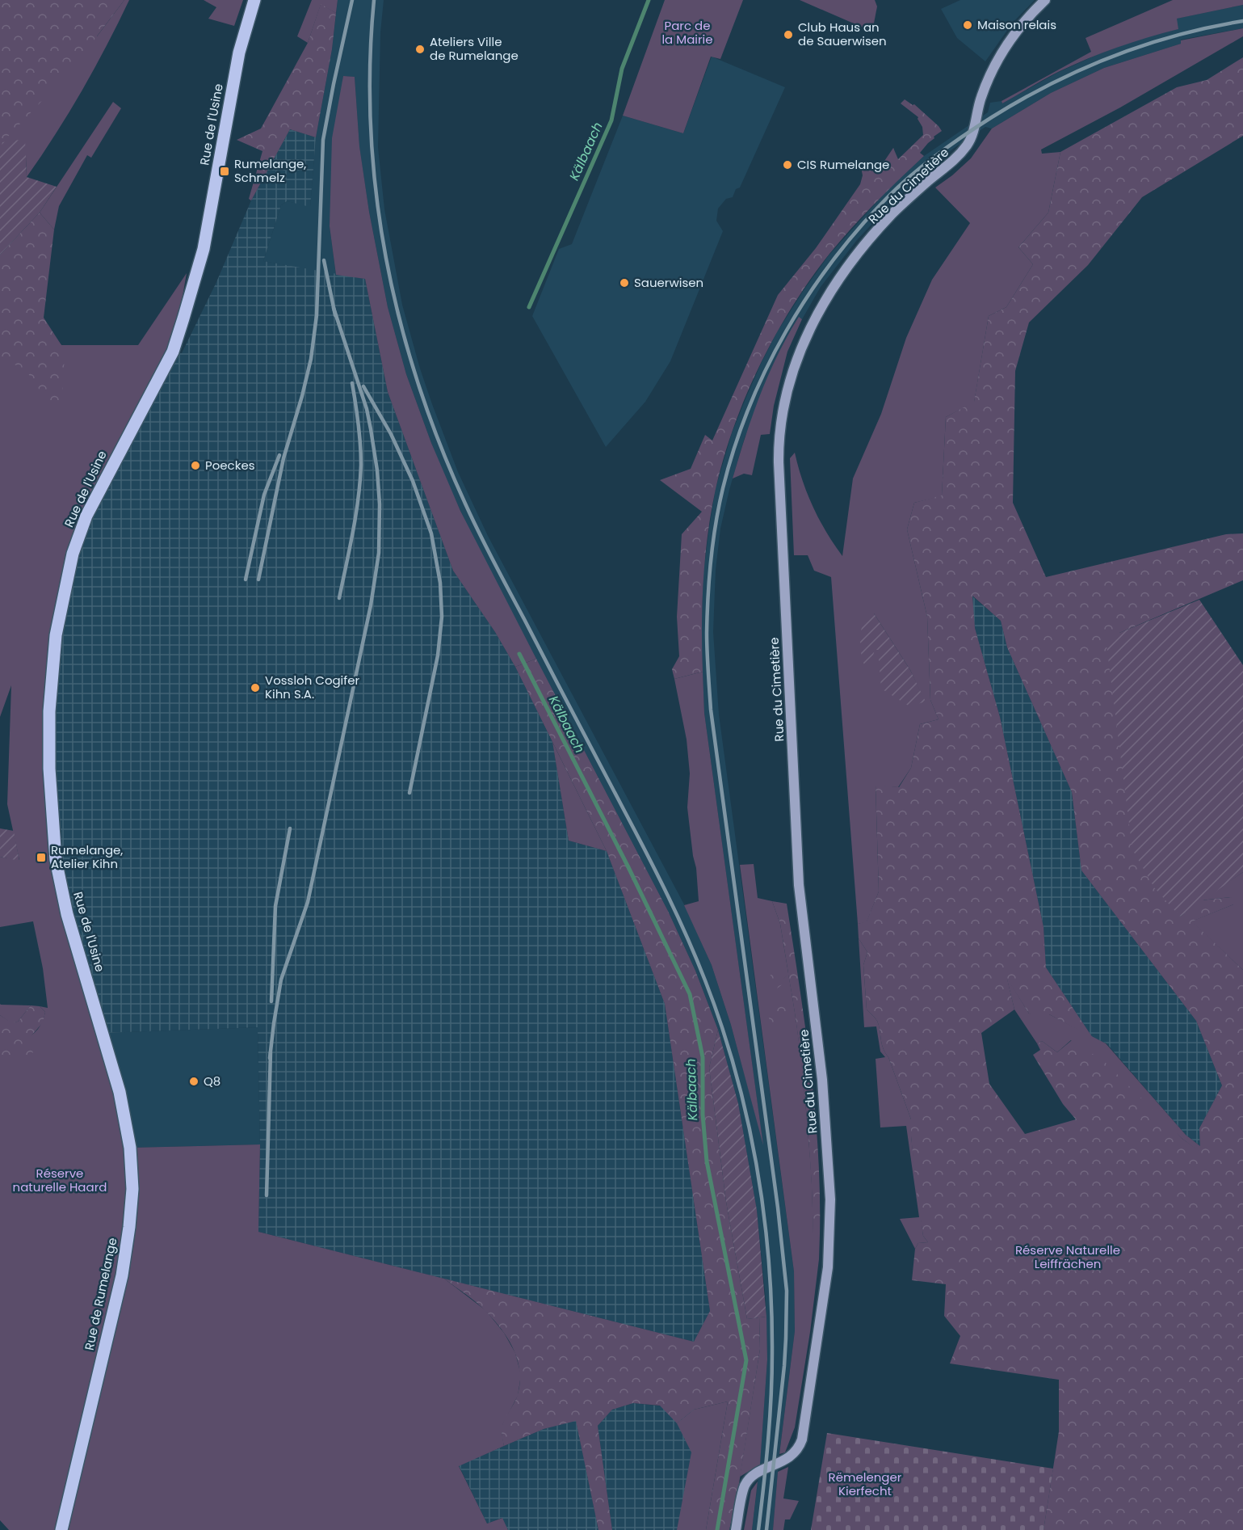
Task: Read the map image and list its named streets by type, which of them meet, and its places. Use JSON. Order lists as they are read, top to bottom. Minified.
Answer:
{"streets":{"main road":["Rue de l'Usine","Rue du Cimetière","Rue de Rumelange"]},"crossings":[["Rue de l'Usine","Rue de Rumelange"]],"water":["Kälbaach"],"parks":["Parc de la Mairie","Réserve naturelle Haard","Réserve Naturelle Leiffrächen","Rëmelenger Kierfecht"],"places":{"other":["Maison relais","Club Haus an de Sauerwisen","Ateliers Ville de Rumelange","CIS Rumelange","Sauerwisen","Poeckes","Vossloh Cogifer Kihn S.A.","Q8"],"transit":["Rumelange, Schmelz","Rumelange, Atelier Kihn"]}}
